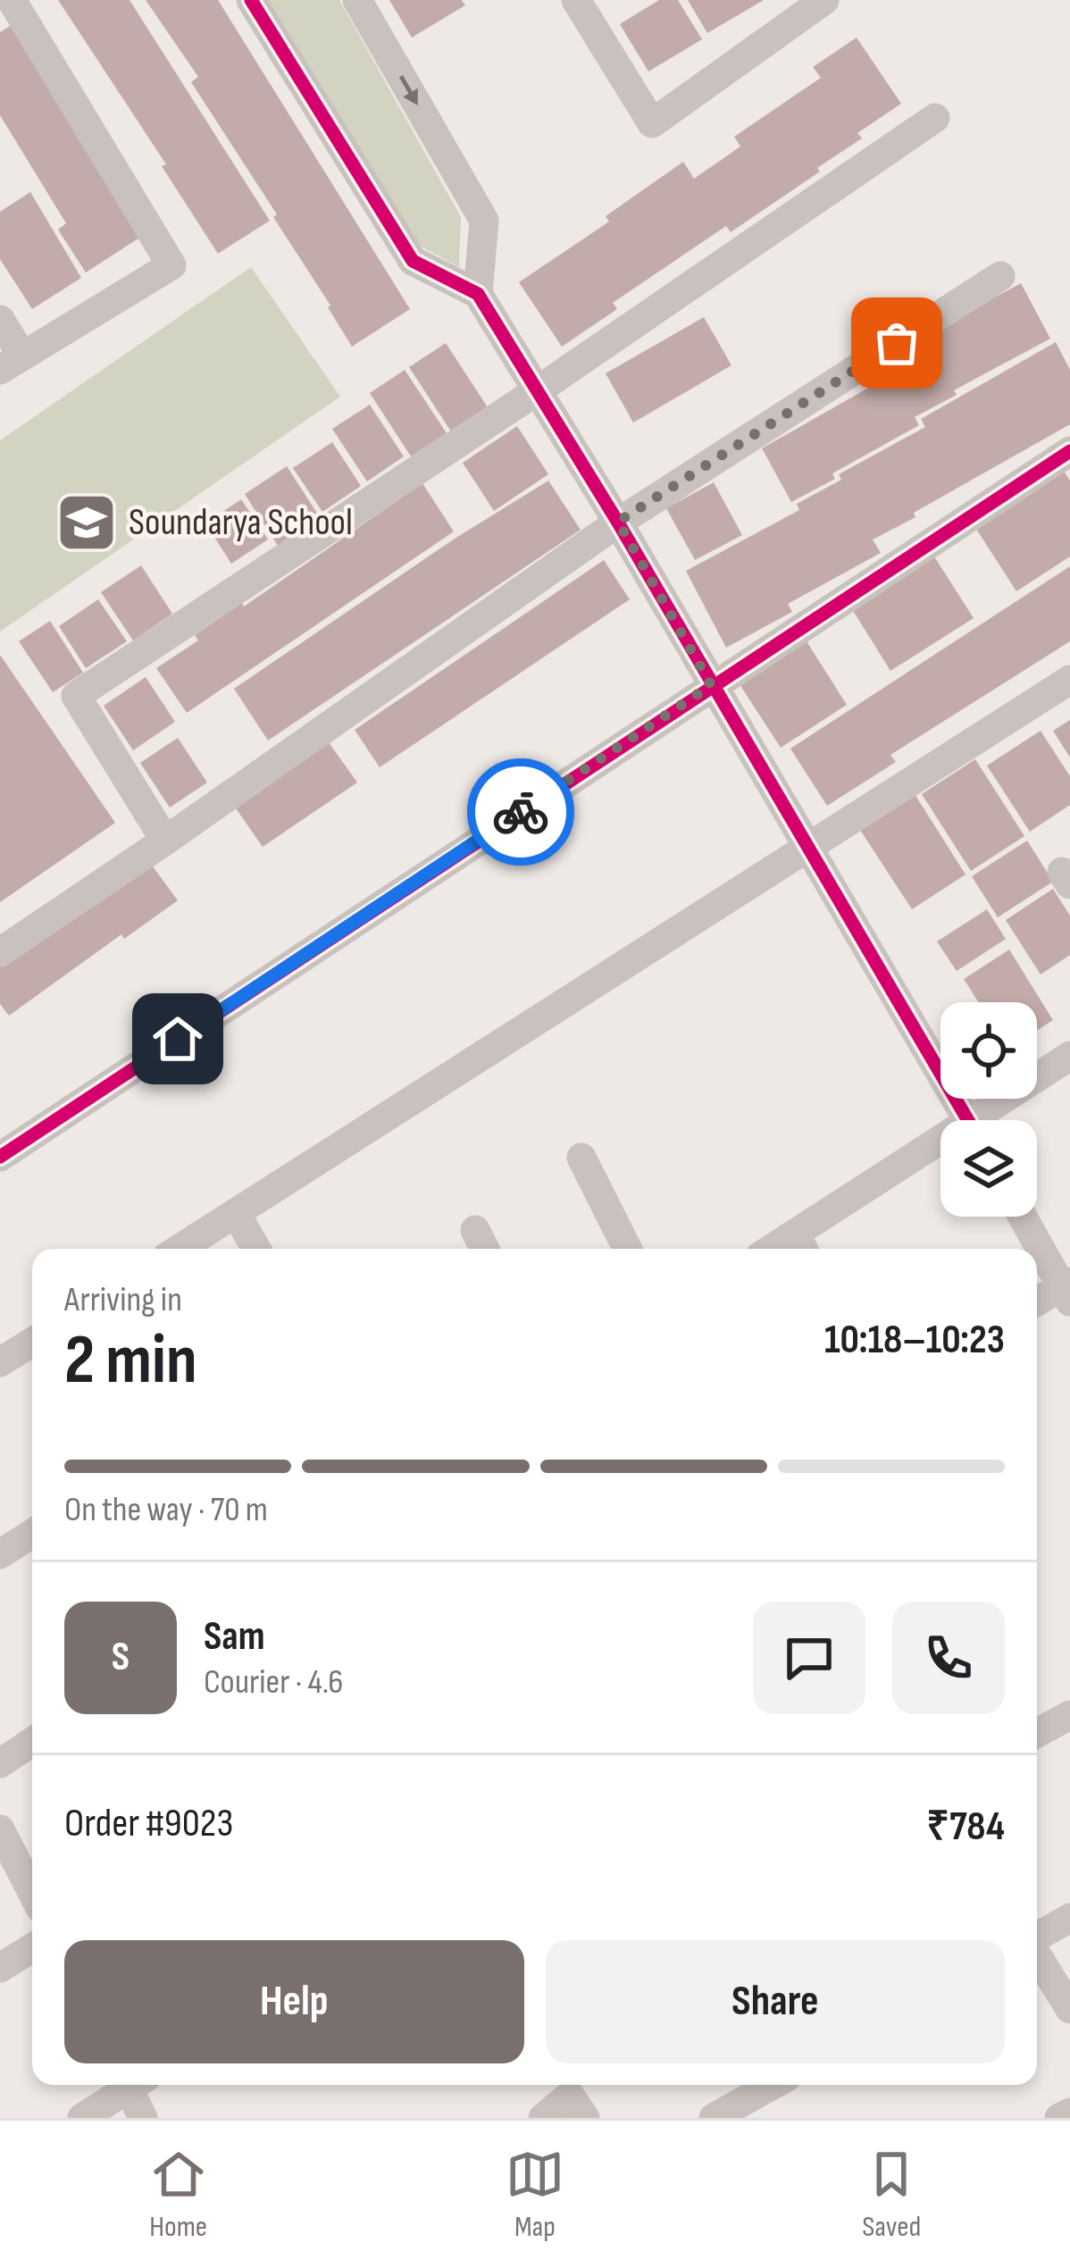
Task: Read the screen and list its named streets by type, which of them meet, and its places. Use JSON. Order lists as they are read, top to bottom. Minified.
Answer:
{"places":{"school or university":["Soundarya School"]},"page":{"heading":["2 min","Arriving in","10:18–10:23"],"panel":["Sam","Courier · 4.6","Order #9023","₹784"],"bar":"On the way · 70 m","round":"S","buttons":["Help","Share"],"tabs":["Home","Map","Saved"]}}
